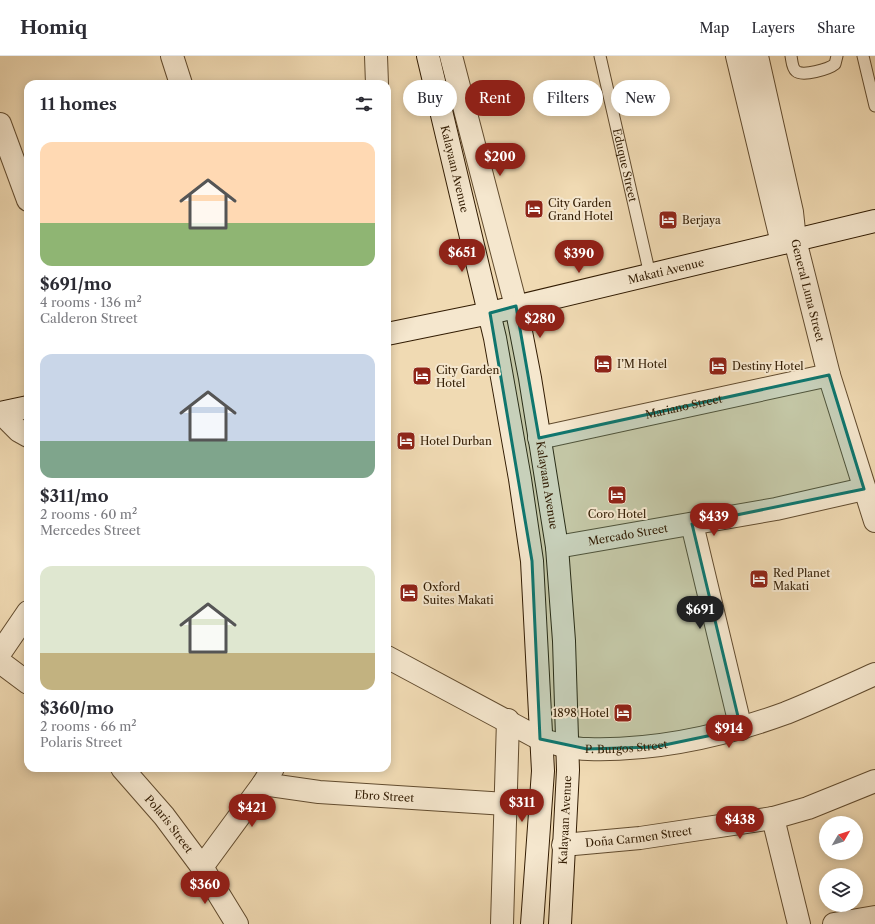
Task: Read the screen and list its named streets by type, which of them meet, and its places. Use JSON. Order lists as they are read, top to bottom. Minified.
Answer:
{"streets":{"street":["Kalayaan Avenue","Makati Avenue","General Luna Street","Mariano Street","Mercado Street","P. Burgos Street","Ebro Street","Polaris Street","Doña Carmen Street"],"lane":["Eduque Street"]},"crossings":[["Eduque Street","Makati Avenue"],["Kalayaan Avenue","Makati Avenue"],["Kalayaan Avenue","Mariano Street"],["Kalayaan Avenue","Mercado Street"],["Kalayaan Avenue","P. Burgos Street"],["Kalayaan Avenue","Doña Carmen Street"],["Makati Avenue","General Luna Street"],["General Luna Street","Mariano Street"],["General Luna Street","Mercado Street"]],"places":{"hotel":["City Garden Grand Hotel","Berjaya","I’M Hotel","Destiny Hotel","City Garden Hotel","Hotel Durban","Coro Hotel","Red Planet Makati","Oxford Suites Makati","1898 Hotel"]},"north":"top right","page":{"header":"Homiq","nav":["Map","Layers","Share"],"chip":["Buy","Rent","Filters","New"],"heading":"11 homes","list":[{"name":"$691/mo","note":"4 rooms · 136 m² · Calderon Street"},{"name":"$311/mo","note":"2 rooms · 60 m² · Mercedes Street"},{"name":"$360/mo","note":"2 rooms · 66 m² · Polaris Street"}],"price":["$200","$651","$390","$280","$439","$691","$914","$311","$421","$438","$360"]}}
